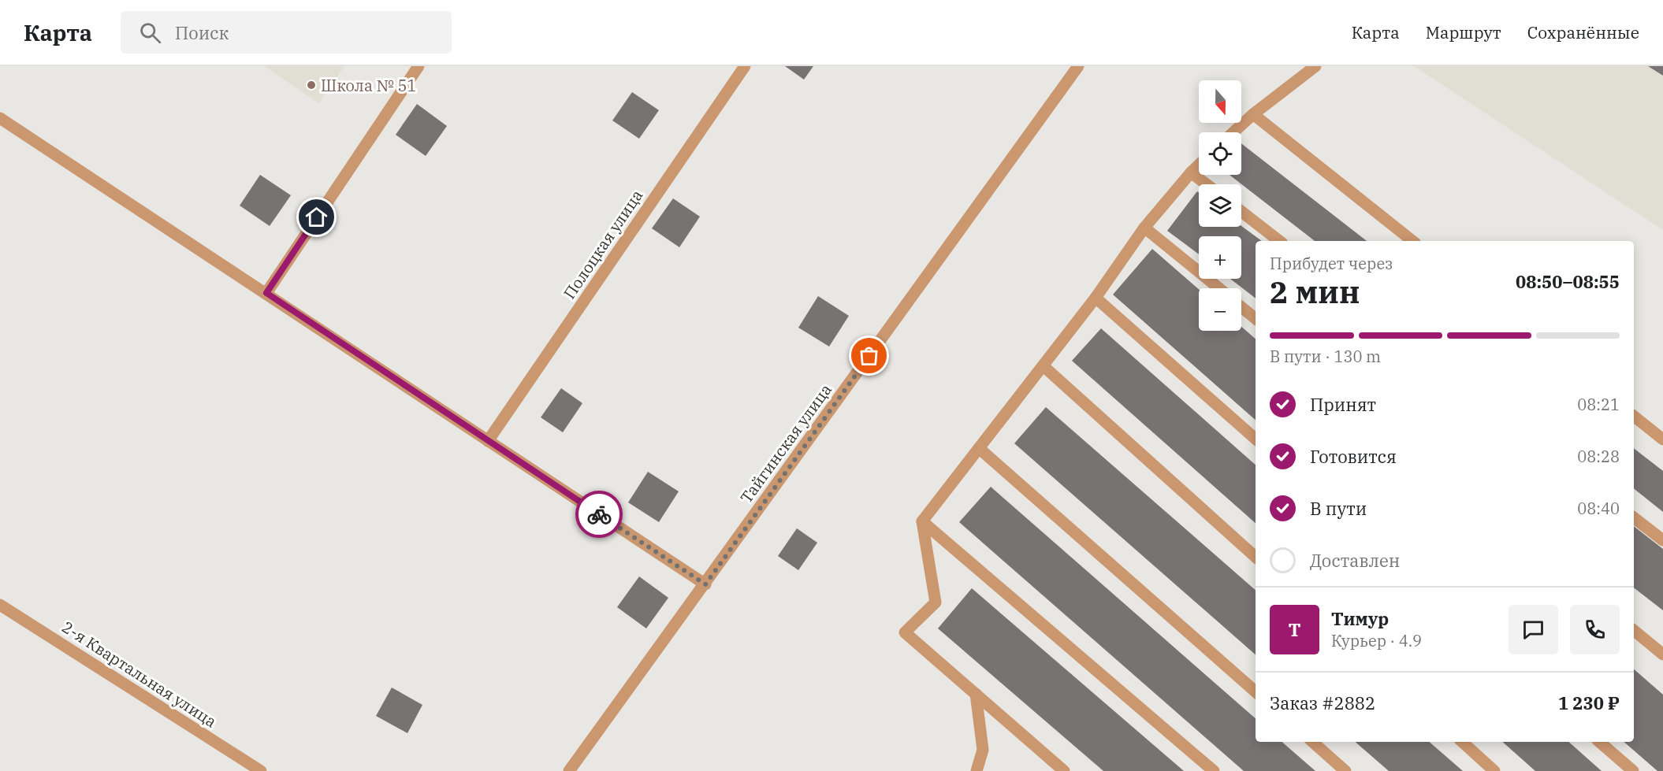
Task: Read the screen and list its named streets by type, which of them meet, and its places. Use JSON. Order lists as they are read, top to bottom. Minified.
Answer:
{"streets":{"street":["Полоцкая улица","Тайгинская улица","2-я Квартальная улица"]},"places":["Школа № 51"],"north":"bottom","page":{"header":"Карта","search":"Поиск","nav":["Карта","Маршрут","Сохранённые"],"map_buttons":["+","−"],"heading":["2 мин","Прибудет через","08:50–08:55"],"panel":["Тимур","Курьер · 4.9","Заказ #2882","1 230 ₽"],"bar":"В пути · 130 m","list":[["Принят","08:21"],["Готовится","08:28"],["В пути","08:40"],"Доставлен"],"round":"Т"}}
